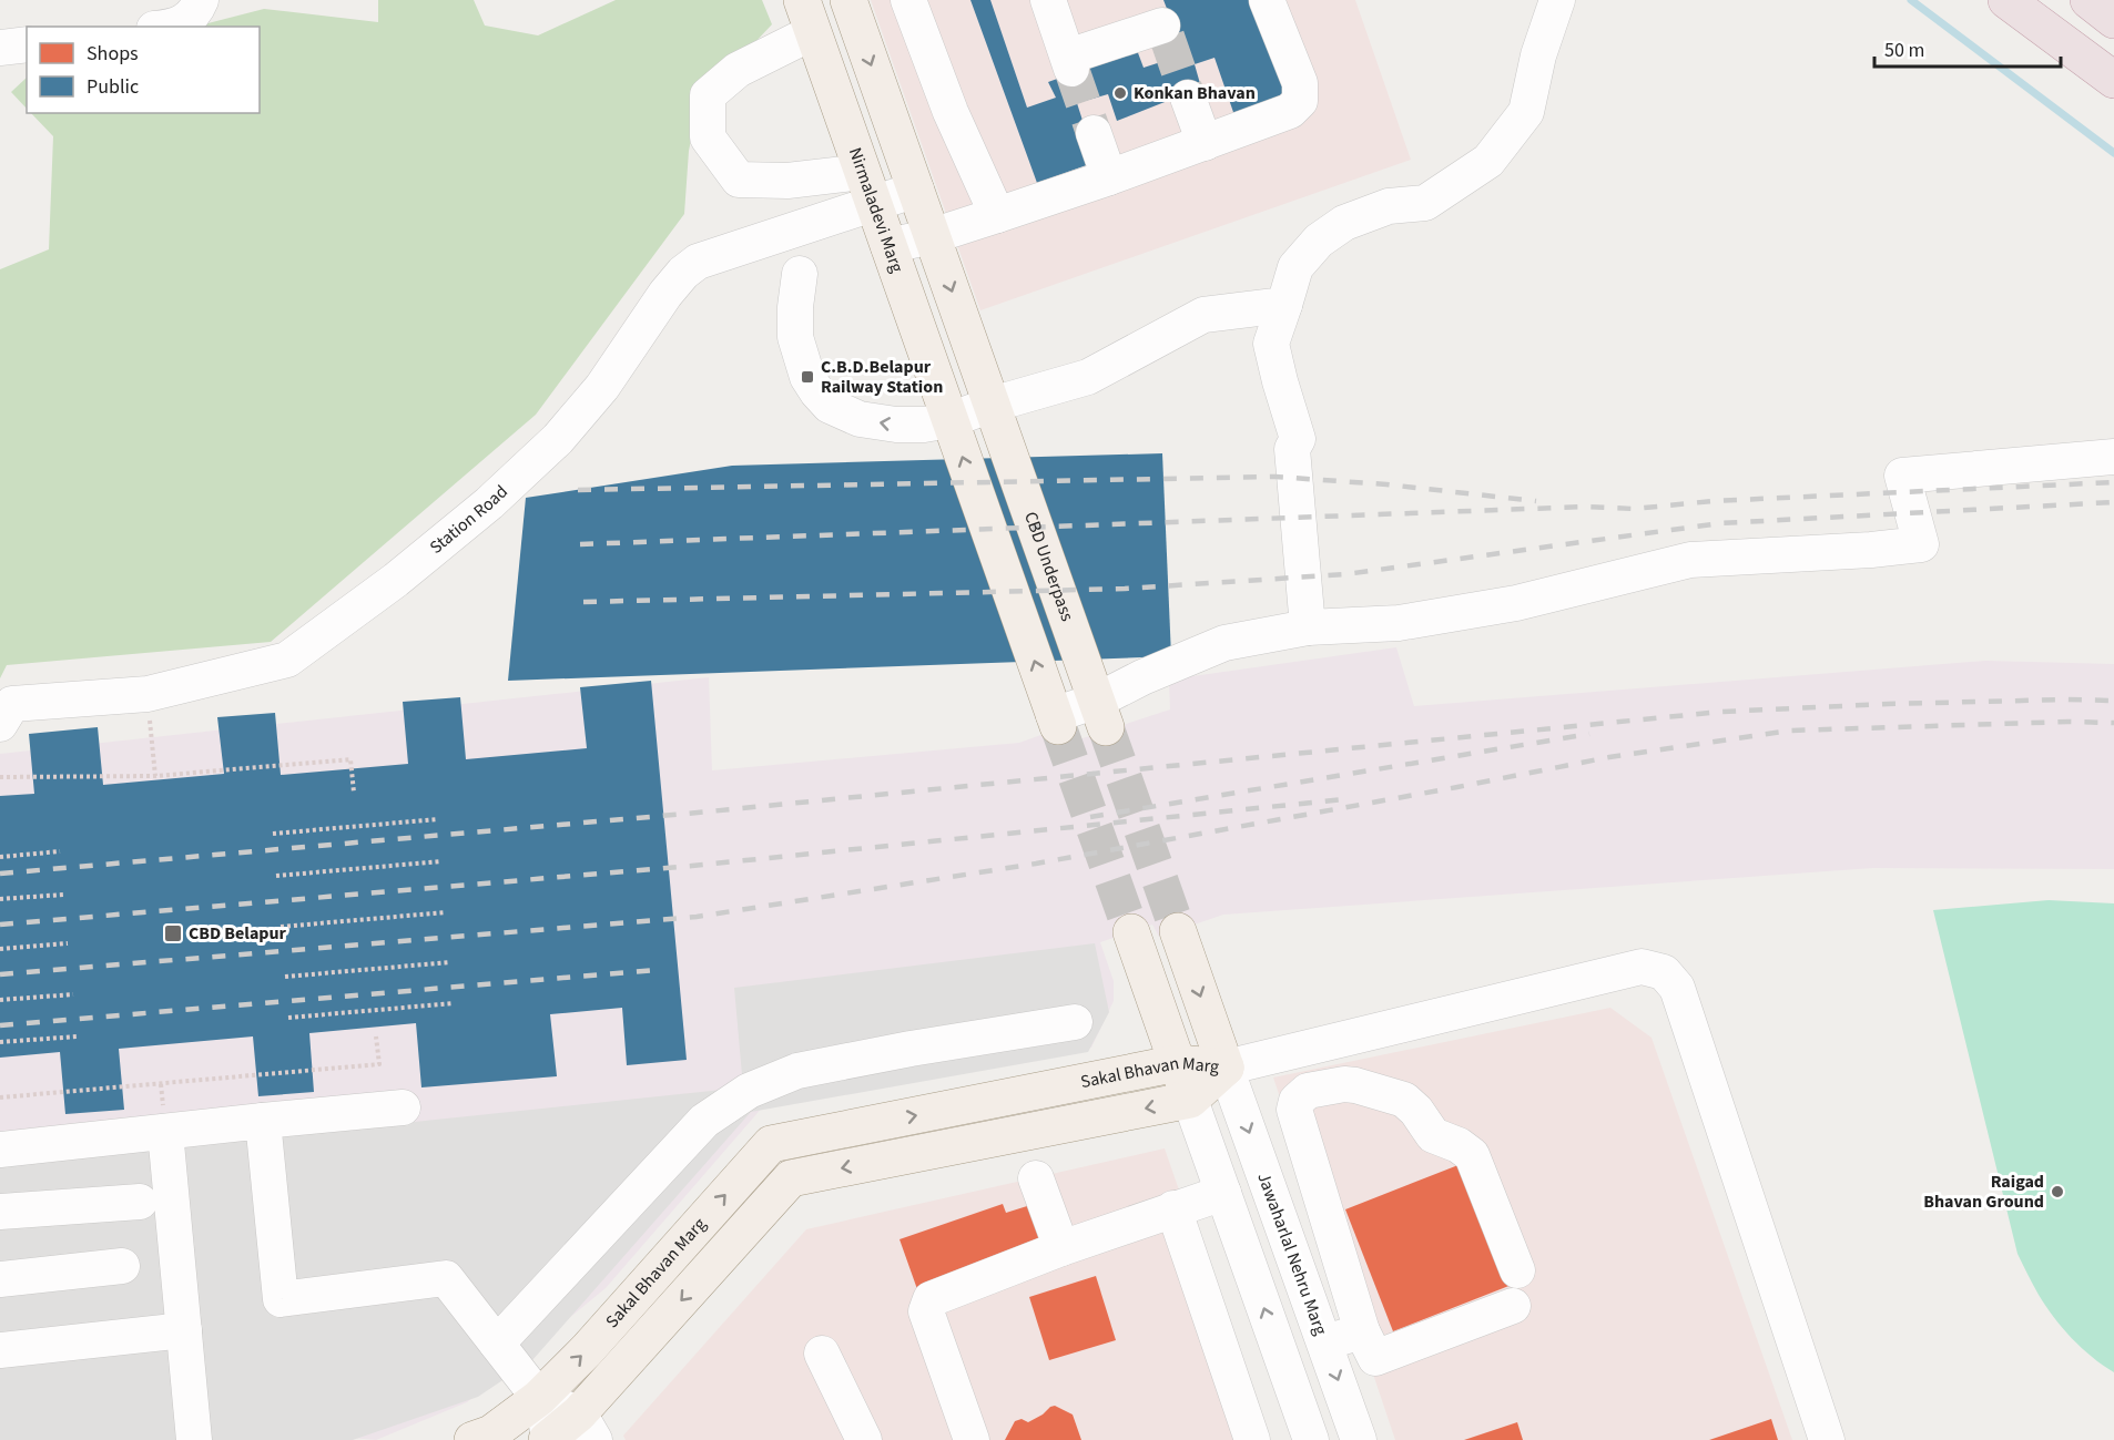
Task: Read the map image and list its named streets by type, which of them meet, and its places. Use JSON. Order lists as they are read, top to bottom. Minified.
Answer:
{"streets":{"main road":["Nirmaladevi Marg","CBD Underpass","Sakal Bhavan Marg"],"street":["Station Road","Jawaharlal Nehru Marg"]},"crossings":[["Nirmaladevi Marg","Station Road"],["Sakal Bhavan Marg","Jawaharlal Nehru Marg"]],"places":{"other":["Konkan Bhavan","Raigad Bhavan Ground"],"transit":["C.B.D.Belapur Railway Station","CBD Belapur"]},"legend":["Shops","Public"],"scale_bar":"50 m"}
